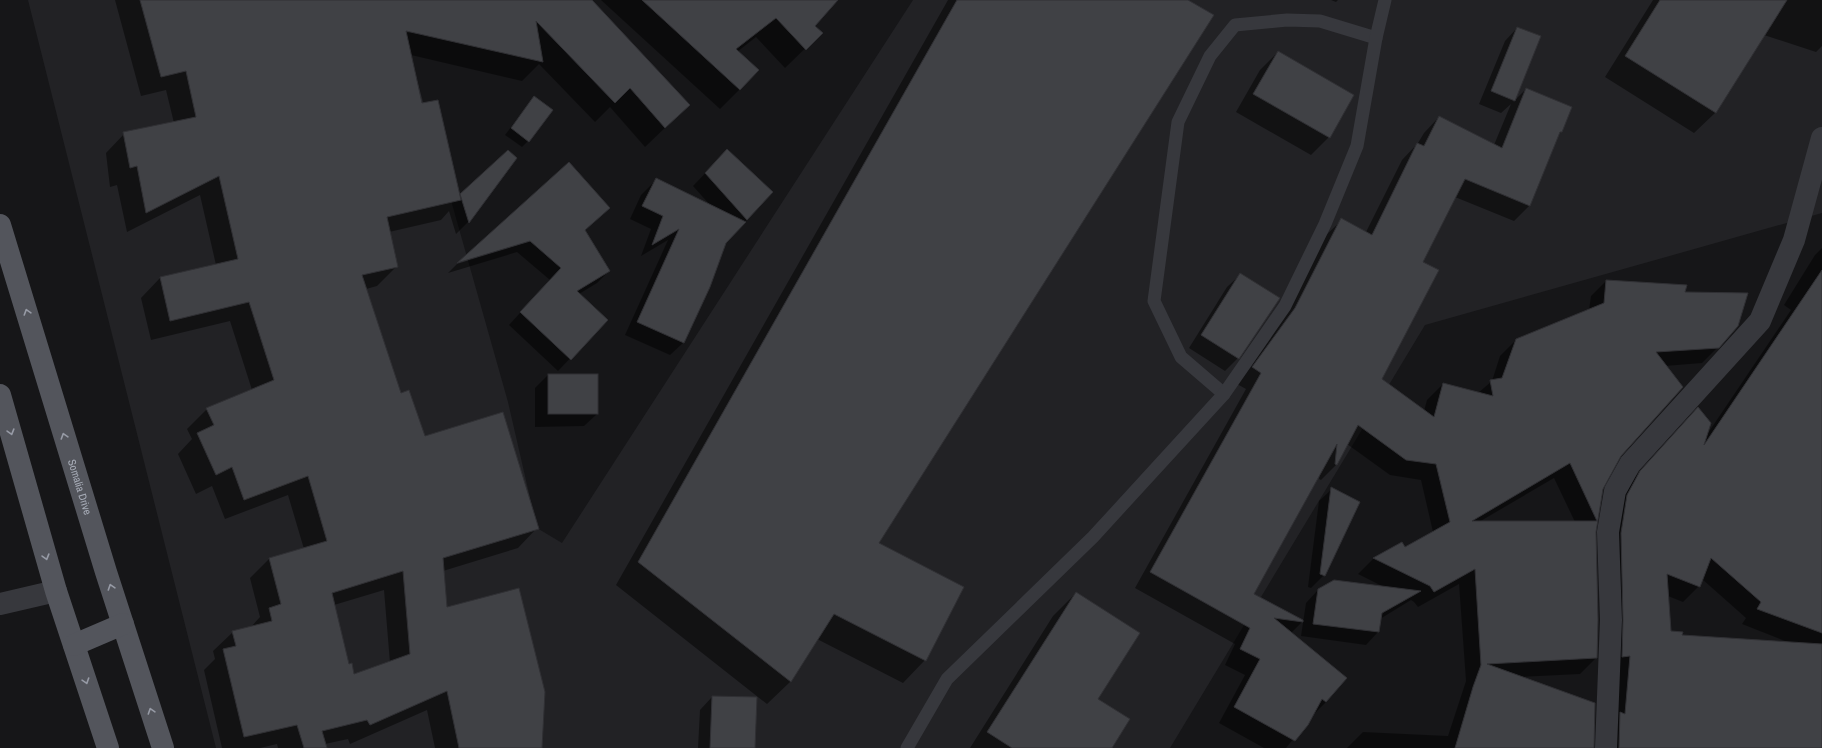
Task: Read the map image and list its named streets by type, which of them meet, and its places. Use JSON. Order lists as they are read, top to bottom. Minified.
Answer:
{"streets":{"main road":["Somalia Drive"]}}
